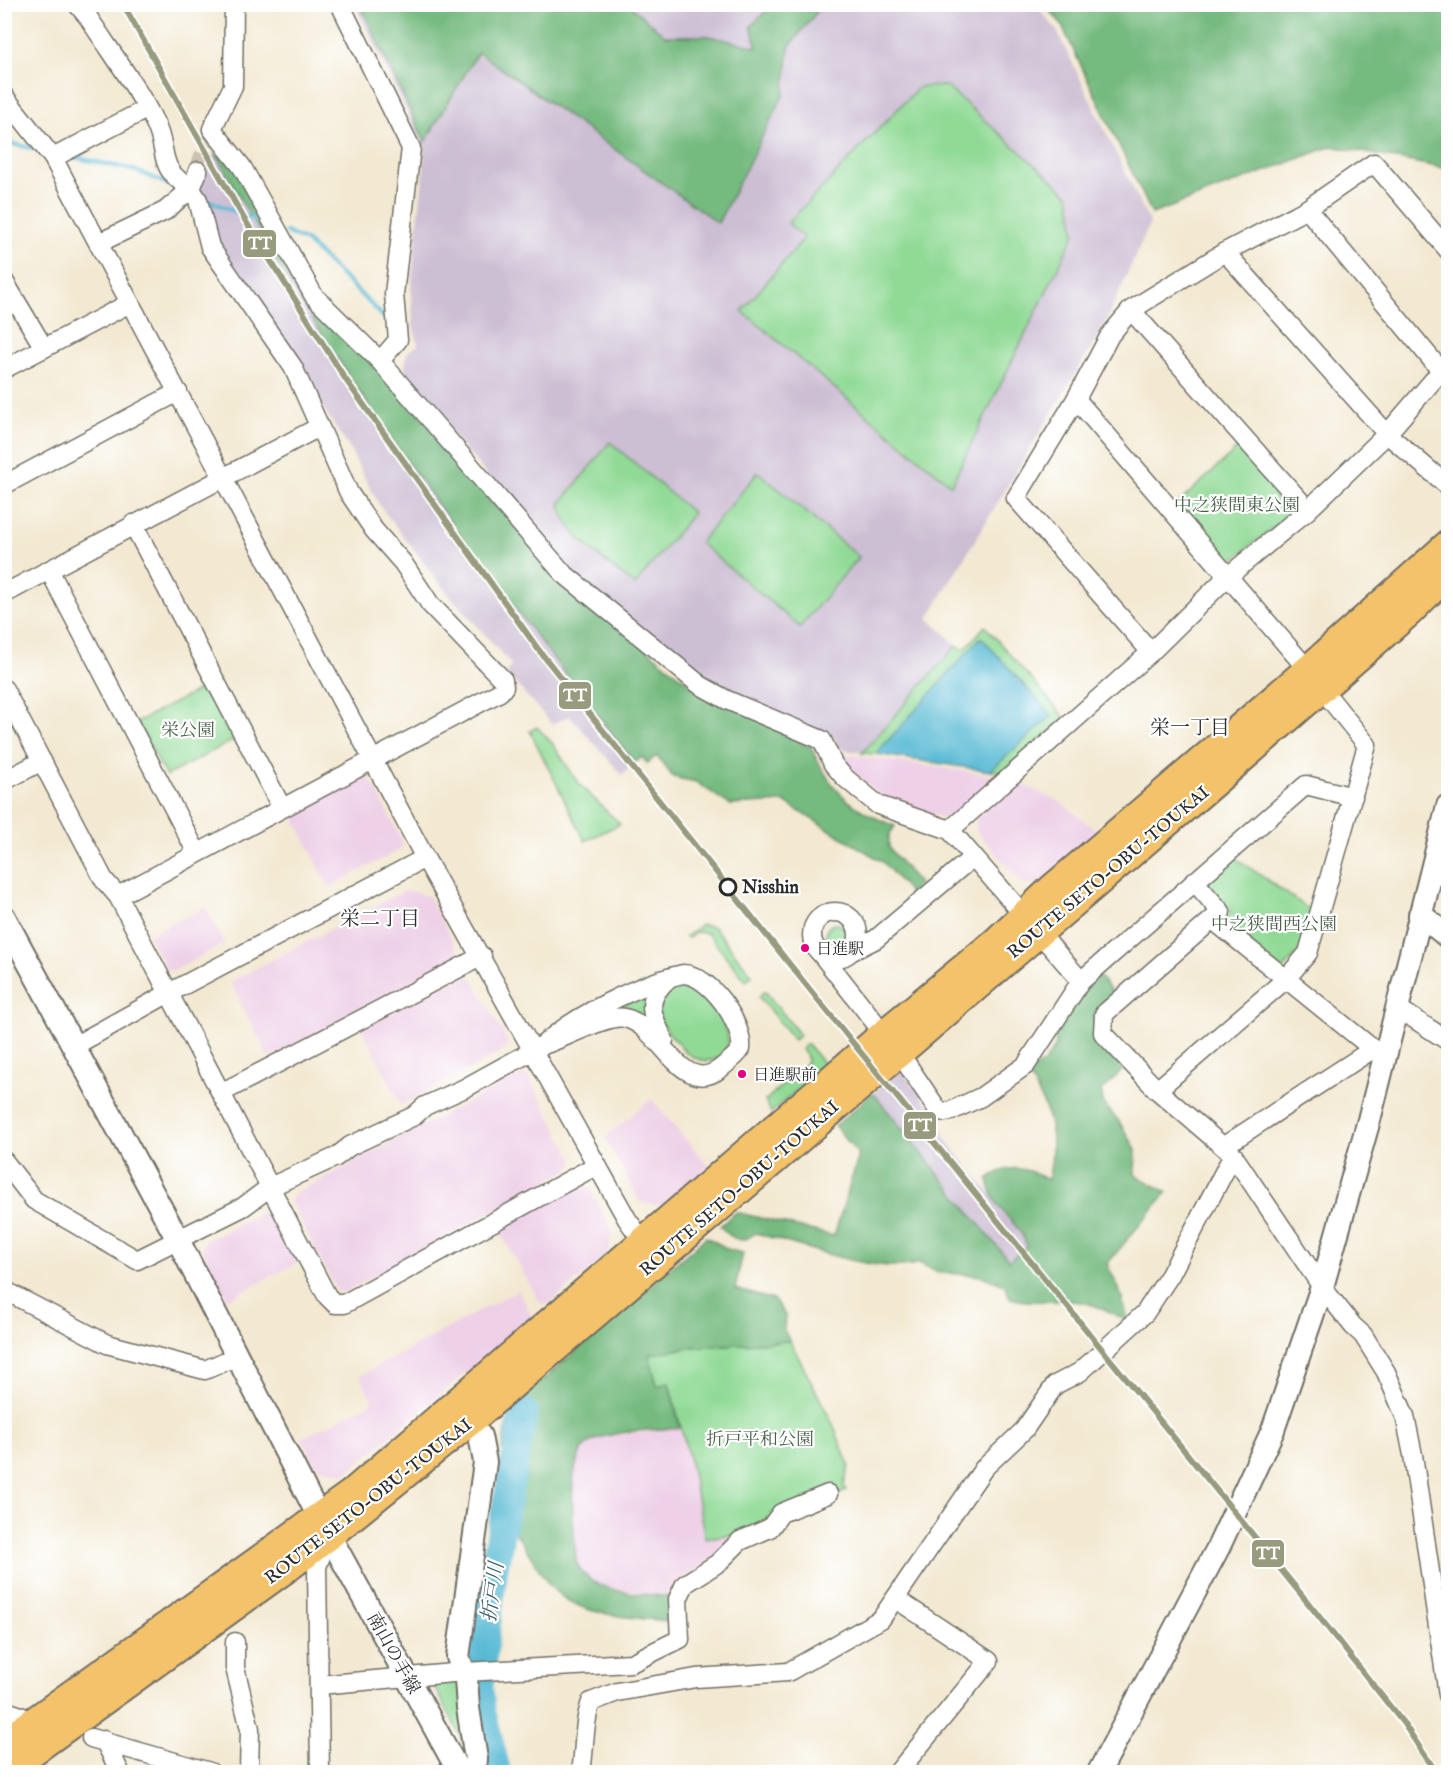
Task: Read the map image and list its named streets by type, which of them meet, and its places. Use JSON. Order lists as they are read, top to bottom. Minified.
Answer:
{"streets":{"main road":["ROUTE SETO-OBU-TOUKAI"],"street":["南山の手線"]},"crossings":[["ROUTE SETO-OBU-TOUKAI","南山の手線"]],"districts":["栄一丁目","栄二丁目"],"water":["折戸川"],"parks":["中之狭間東公園","栄公園","中之狭間西公園","折戸平和公園"],"places":["Nisshin","日進駅","日進駅前"],"lines":["transit line TT"]}
